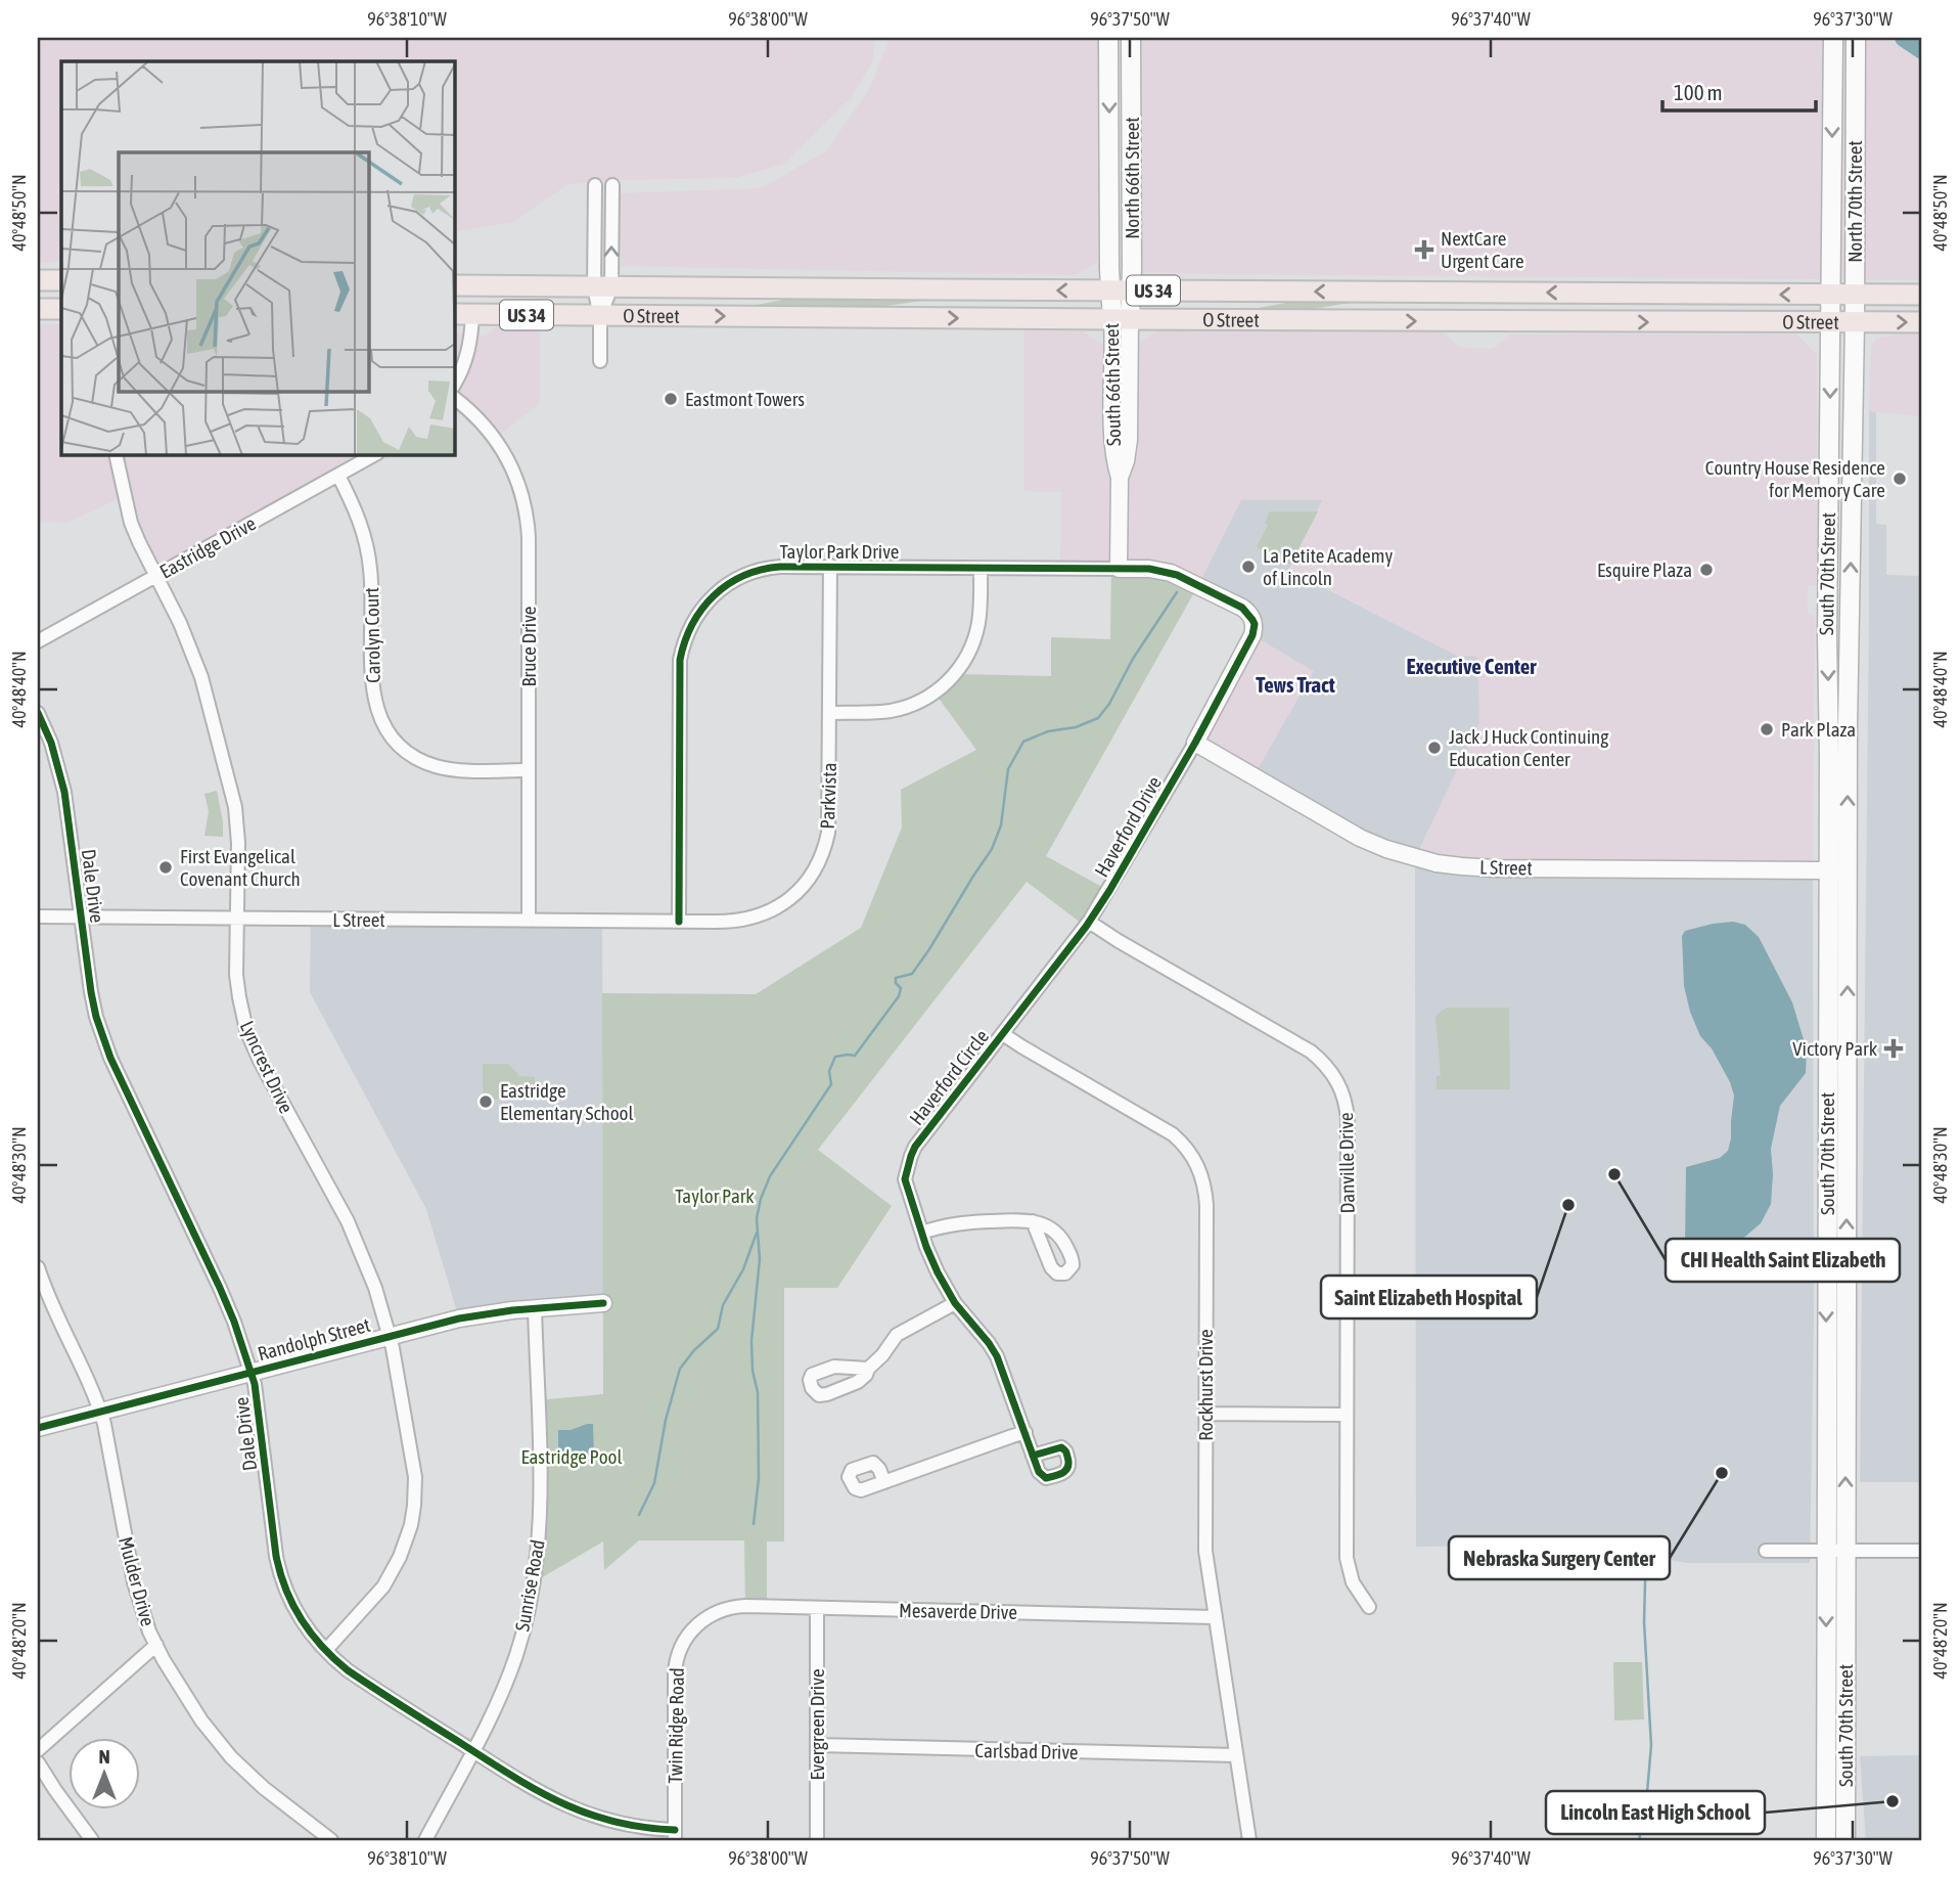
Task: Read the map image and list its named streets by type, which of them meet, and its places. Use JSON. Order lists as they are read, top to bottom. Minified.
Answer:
{"streets":{"main road":["North 66th Street","North 70th Street","US 34","O Street","South 66th Street","South 70th Street"],"street":["Eastridge Drive","Taylor Park Drive","Carolyn Court","Bruce Drive","Parkvista","Haverford Drive","L Street","Dale Drive","Lyncrest Drive","Haverford Circle","Danville Drive","Randolph Street","Rockhurst Drive","Mulder Drive","Sunrise Road","Mesaverde Drive","Evergreen Drive","Twin Ridge Road","Carlsbad Drive"]},"crossings":[["North 66th Street","O Street"],["North 66th Street","South 66th Street"],["North 70th Street","O Street"],["North 70th Street","South 70th Street"],["O Street","South 66th Street"],["O Street","South 70th Street"],["South 66th Street","Taylor Park Drive"],["Eastridge Drive","Carolyn Court"],["Eastridge Drive","Lyncrest Drive"],["Taylor Park Drive","Parkvista"],["Taylor Park Drive","Haverford Drive"],["Taylor Park Drive","L Street"],["South 70th Street","L Street"],["Carolyn Court","Bruce Drive"],["Bruce Drive","L Street"],["Parkvista","L Street"],["Haverford Drive","L Street"],["Haverford Drive","Haverford Circle"],["Haverford Drive","Danville Drive"],["Haverford Drive","Rockhurst Drive"],["L Street","Dale Drive"],["L Street","Lyncrest Drive"],["Dale Drive","Lyncrest Drive"],["Dale Drive","Randolph Street"],["Dale Drive","Sunrise Road"],["Dale Drive","Twin Ridge Road"],["Lyncrest Drive","Randolph Street"],["Haverford Circle","Rockhurst Drive"],["Randolph Street","Mulder Drive"],["Randolph Street","Sunrise Road"],["Rockhurst Drive","Mesaverde Drive"],["Rockhurst Drive","Carlsbad Drive"],["Mesaverde Drive","Evergreen Drive"],["Mesaverde Drive","Twin Ridge Road"],["Evergreen Drive","Carlsbad Drive"]],"districts":["Executive Center","Tews Tract"],"parks":["Taylor Park","Eastridge Pool"],"places":{"health":["NextCare Urgent Care","Victory Park"],"other":["Eastmont Towers","Country House Residence for Memory Care","La Petite Academy of Lincoln","Esquire Plaza","Park Plaza","Jack J Huck Continuing Education Center","First Evangelical Covenant Church","Eastridge Elementary School","CHI Health Saint Elizabeth","Saint Elizabeth Hospital","Nebraska Surgery Center","Lincoln East High School"]},"scale_bar":"100 m","north":"top","coordinates":["96°38'10\"W","96°38'00\"W","96°37'50\"W","96°37'40\"W","96°37'30\"W","40°48'50\"N","40°48'40\"N","40°48'30\"N","40°48'20\"N"]}
